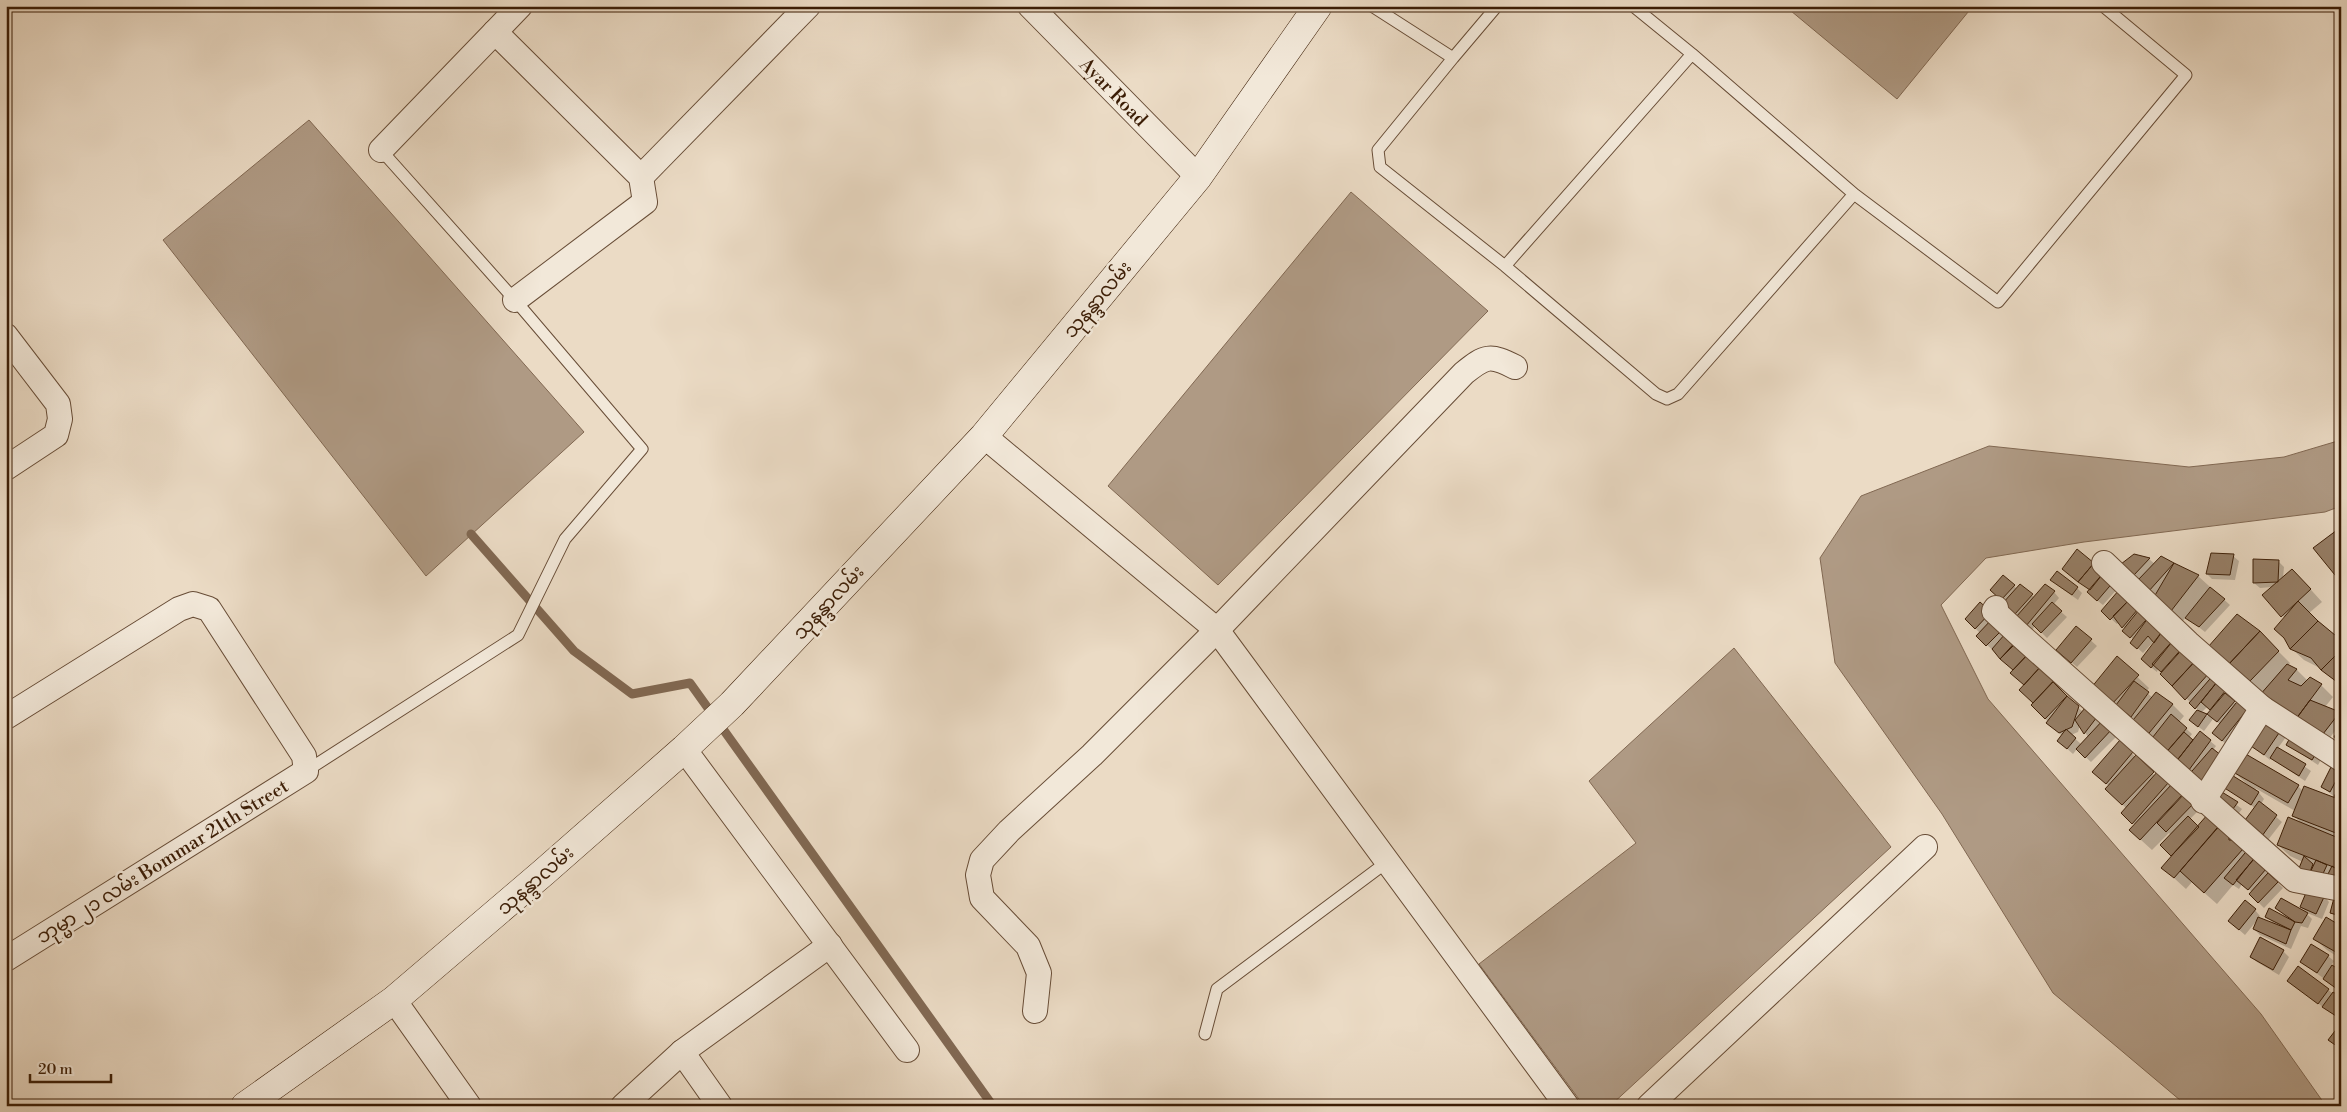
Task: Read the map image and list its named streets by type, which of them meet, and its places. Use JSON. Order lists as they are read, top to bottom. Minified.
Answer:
{"streets":{"main road":["သုနန္ဒာလမ်း"],"street":["Ayar Road","ဘုမ္မာ ၂၁ လမ်း Bommar 21th Street"]},"crossings":[["Ayar Road","သုနန္ဒာလမ်း"]],"scale_bar":"20 m"}
